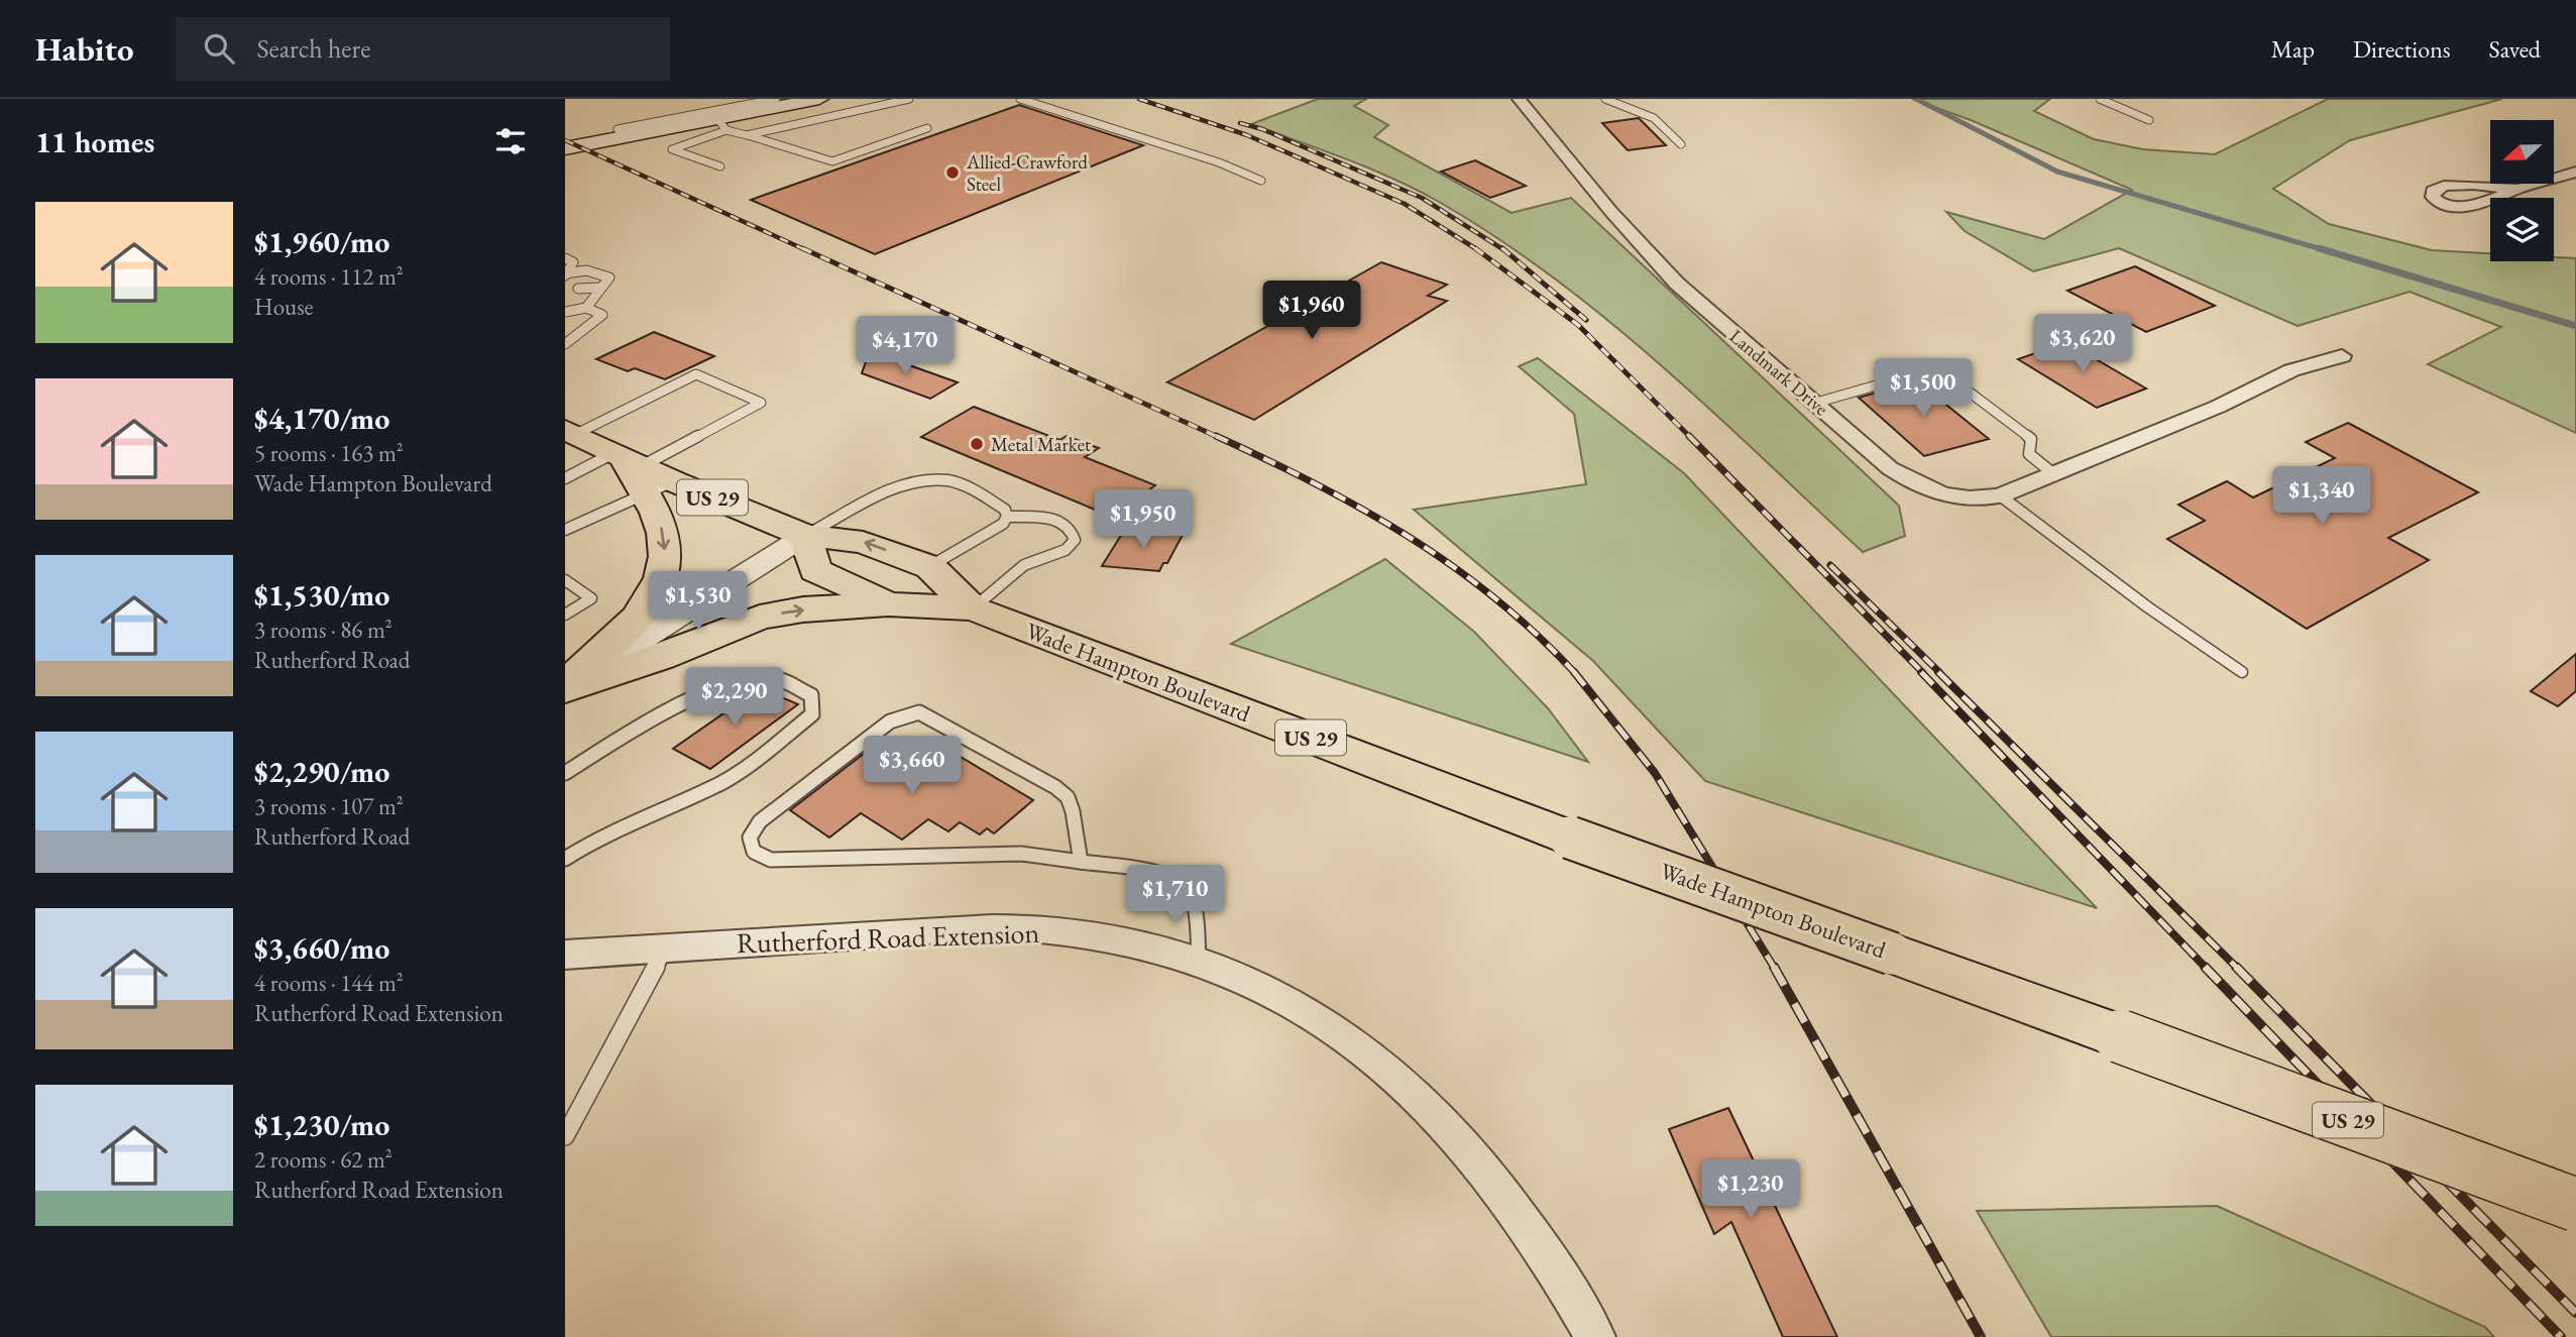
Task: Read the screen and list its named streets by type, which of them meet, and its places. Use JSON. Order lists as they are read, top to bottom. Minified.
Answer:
{"streets":{"main road":["US 29","Wade Hampton Boulevard"],"street":["Landmark Drive","Rutherford Road Extension"]},"places":["Allied-Crawford Steel","Metal Market"],"north":"left","page":{"header":"Habito","search":"Search here","nav":["Map","Directions","Saved"],"heading":"11 homes","list":[{"name":"$1,960/mo","note":"4 rooms · 112 m² · House"},{"name":"$4,170/mo","note":"5 rooms · 163 m² · Wade Hampton Boulevard"},{"name":"$1,530/mo","note":"3 rooms · 86 m² · Rutherford Road"},{"name":"$2,290/mo","note":"3 rooms · 107 m² · Rutherford Road"},{"name":"$3,660/mo","note":"4 rooms · 144 m² · Rutherford Road Extension"},{"name":"$1,230/mo","note":"2 rooms · 62 m² · Rutherford Road Extension"}],"price":["$1,960","$3,620","$4,170","$1,500","$1,340","$1,950","$1,530","$2,290","$3,660","$1,710","$1,230"]}}
